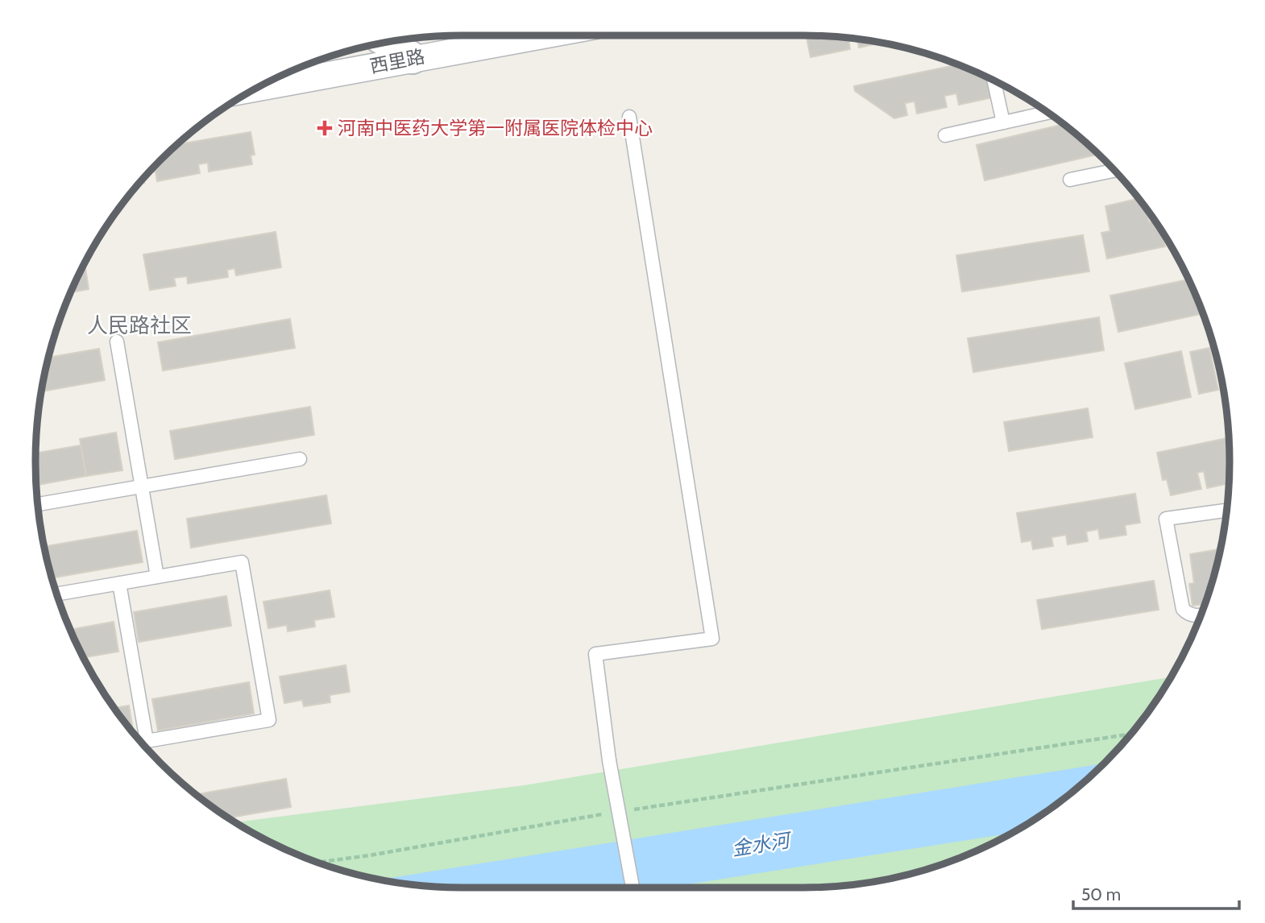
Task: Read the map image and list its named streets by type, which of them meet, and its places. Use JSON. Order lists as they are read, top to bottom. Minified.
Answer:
{"streets":{"street":["西里路"]},"districts":["人民路社区"],"water":["金水河"],"places":{"health":["河南中医药大学第一附属医院体检中心"]},"scale_bar":"50 m"}
